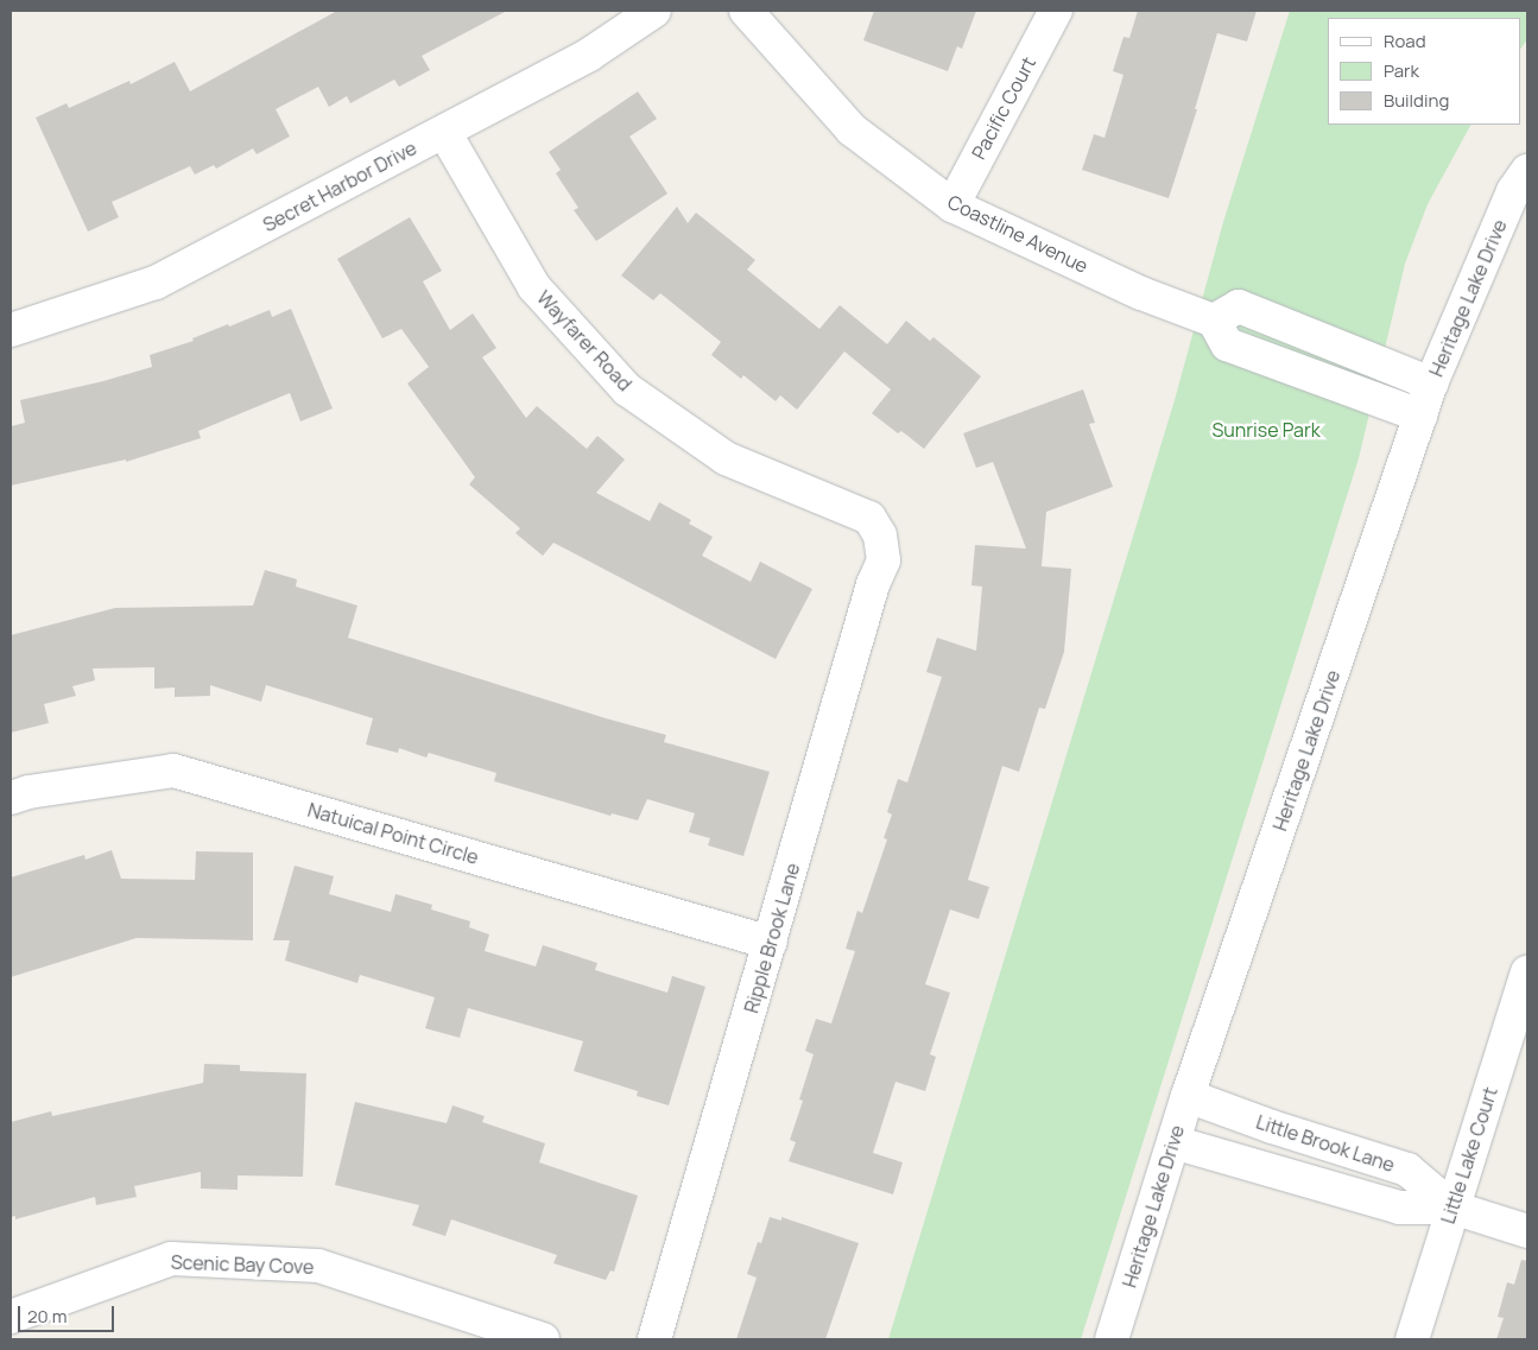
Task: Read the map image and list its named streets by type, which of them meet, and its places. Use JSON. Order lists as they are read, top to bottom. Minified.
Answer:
{"streets":{"street":["Pacific Court","Secret Harbor Drive","Coastline Avenue","Heritage Lake Drive","Wayfarer Road","Natuical Point Circle","Ripple Brook Lane","Little Brook Lane","Little Lake Court","Scenic Bay Cove"]},"crossings":[["Pacific Court","Coastline Avenue"],["Secret Harbor Drive","Wayfarer Road"],["Heritage Lake Drive","Little Brook Lane"],["Wayfarer Road","Ripple Brook Lane"],["Natuical Point Circle","Ripple Brook Lane"],["Little Brook Lane","Little Lake Court"]],"parks":["Sunrise Park"],"legend":["Road","Park","Building"],"scale_bar":"20 m"}
